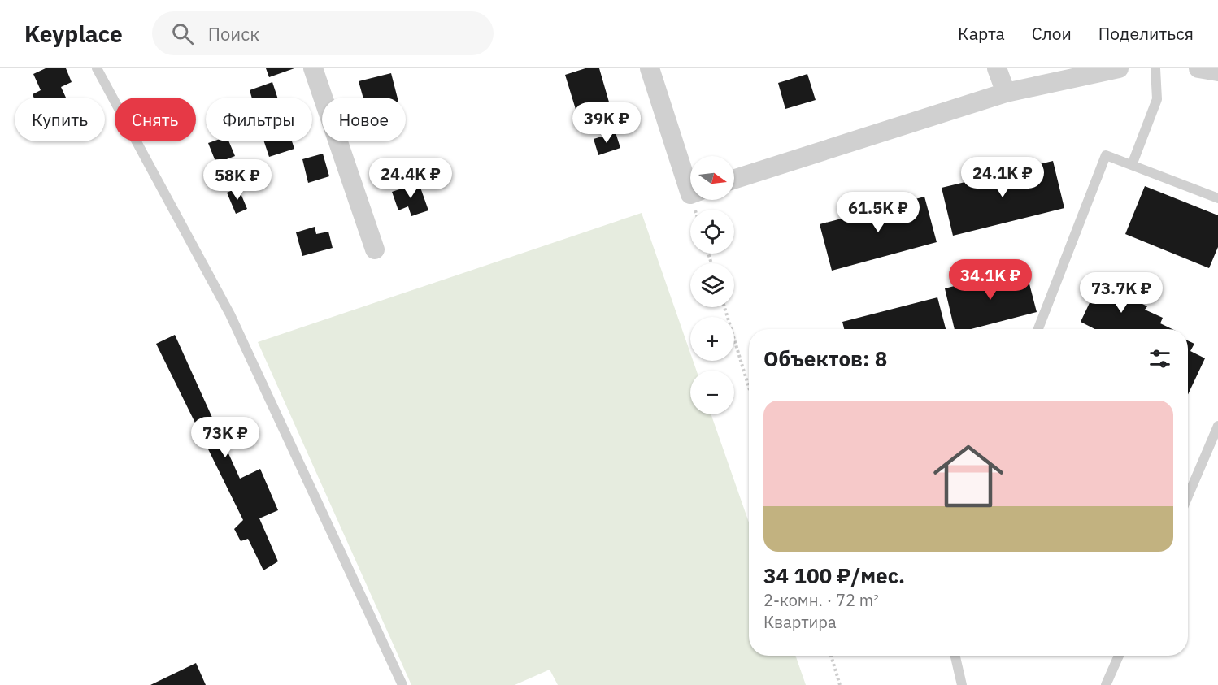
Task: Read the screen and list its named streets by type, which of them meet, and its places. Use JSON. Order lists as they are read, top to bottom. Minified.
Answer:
{"north":"right","page":{"header":"Keyplace","search":"Поиск","nav":["Карта","Слои","Поделиться"],"chip":["Купить","Снять","Фильтры","Новое"],"price":["39K ₽","24.1K ₽","24.4K ₽","58K ₽","61.5K ₽","34.1K ₽","73.7K ₽","73K ₽"],"map_buttons":["+","−"],"heading":"Объектов: 8","list":[{"name":"34 100 ₽/мес.","note":"2-комн. · 72 m² · Квартира"}]}}
